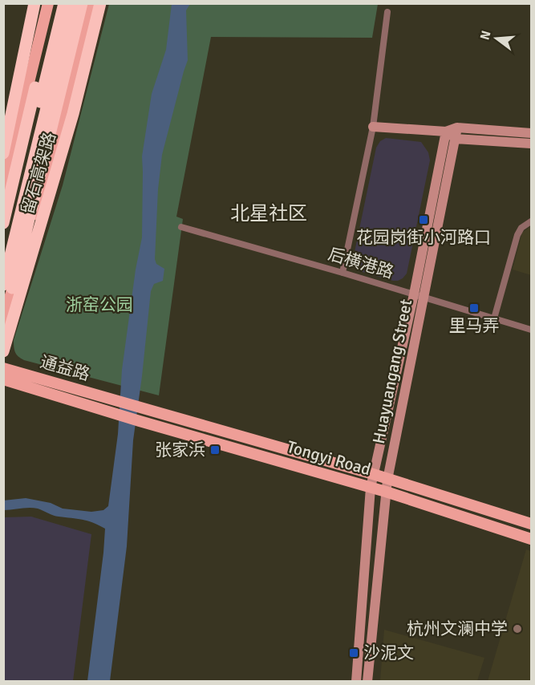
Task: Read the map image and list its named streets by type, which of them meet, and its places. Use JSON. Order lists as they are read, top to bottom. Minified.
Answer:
{"streets":{"highway":["留石高架路"],"main road":["通益路","Tongyi Road"],"street":["后横港路","Huayuangang Street"]},"crossings":[["后横港路","Huayuangang Street"],["通益路","Tongyi Road"],["Huayuangang Street","Tongyi Road"]],"districts":["北星社区"],"parks":["浙窑公园"],"places":{"transit":["花园岗街小河路口","里马弄","张家浜","沙泥文"],"other":["杭州文澜中学"]},"north":"left"}
